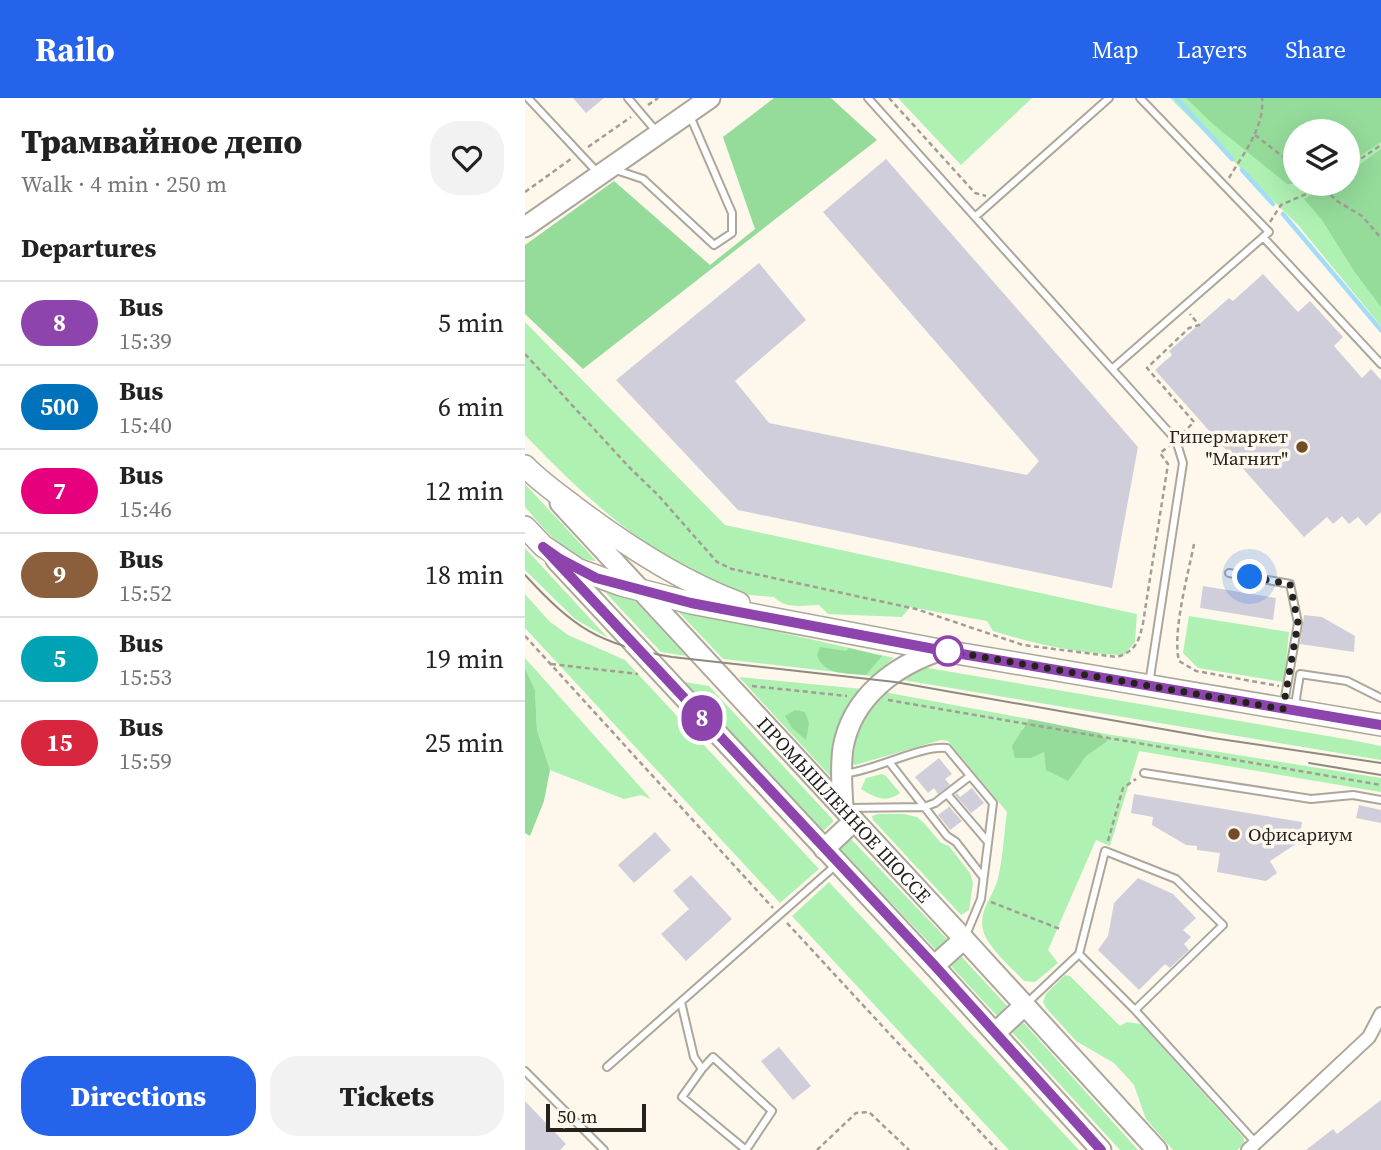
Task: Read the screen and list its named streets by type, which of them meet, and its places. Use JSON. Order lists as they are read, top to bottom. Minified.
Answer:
{"streets":{"main road":["ПРОМЫШЛЕННОЕ ШОССЕ"]},"places":["Гипермаркет \"Магнит\"","Офисариум"],"lines":["bus line 8"],"scale_bar":"50 m","page":{"header":"Railo","nav":["Map","Layers","Share"],"heading":[["Трамвайное депо","Walk · 4 min · 250 m"],"Departures"],"on_map":"8","list":[{"mark":"8","name":"Bus","note":"15:39","value":"5 min"},{"mark":"500","name":"Bus","note":"15:40","value":"6 min"},{"mark":"7","name":"Bus","note":"15:46","value":"12 min"},{"mark":"9","name":"Bus","note":"15:52","value":"18 min"},{"mark":"5","name":"Bus","note":"15:53","value":"19 min"},{"mark":"15","name":"Bus","note":"15:59","value":"25 min"}],"buttons":["Directions","Tickets"],"scale":"50 m"}}
